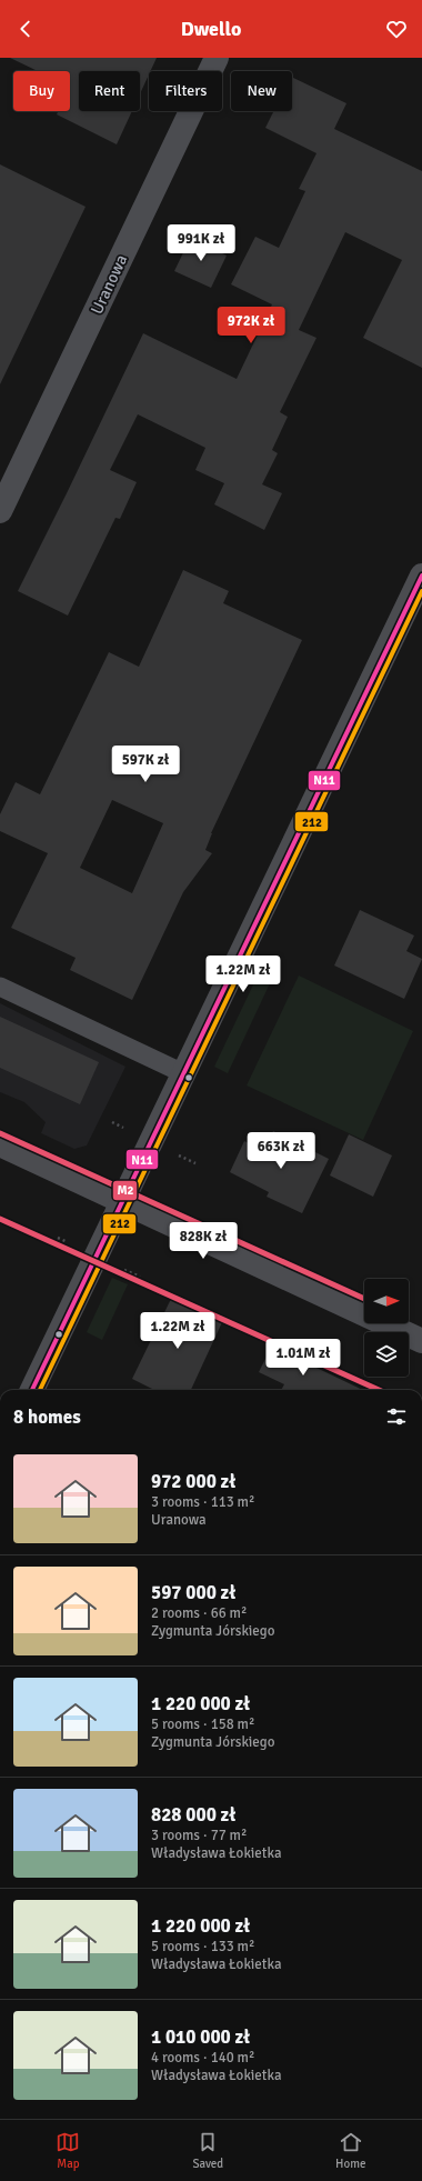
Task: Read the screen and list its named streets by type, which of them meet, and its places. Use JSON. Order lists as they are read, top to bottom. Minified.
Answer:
{"streets":{"street":["Uranowa"]},"lines":["transit line N11","transit line 212","transit line M2"],"north":"right","page":{"header":"Dwello","chip":["Buy","Rent","Filters","New"],"price":["991K zł","972K zł","597K zł","1.22M zł","663K zł","828K zł","1.22M zł","1.01M zł"],"heading":"8 homes","list":[{"name":"972 000 zł","note":"3 rooms · 113 m² · Uranowa"},{"name":"597 000 zł","note":"2 rooms · 66 m² · Zygmunta Jórskiego"},{"name":"1 220 000 zł","note":"5 rooms · 158 m² · Zygmunta Jórskiego"},{"name":"828 000 zł","note":"3 rooms · 77 m² · Władysława Łokietka"},{"name":"1 220 000 zł","note":"5 rooms · 133 m² · Władysława Łokietka"},{"name":"1 010 000 zł","note":"4 rooms · 140 m² · Władysława Łokietka"}],"tabs":["Map","Saved","Home"]}}
